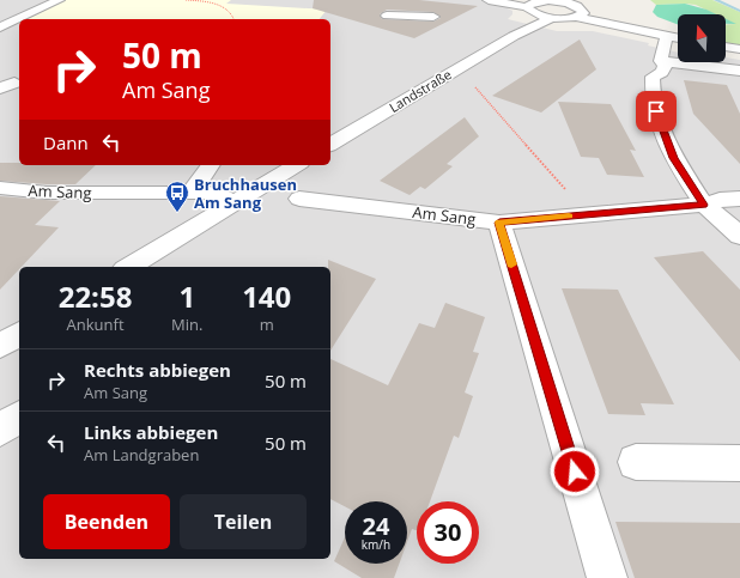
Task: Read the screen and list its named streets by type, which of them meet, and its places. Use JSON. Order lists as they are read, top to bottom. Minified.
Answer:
{"streets":{"street":["Landstraße","Am Sang"]},"places":{"bus stop":["Bruchhausen Am Sang"]},"north":"top","page":{"turn":["50 m","Am Sang"],"then":"Dann","eta":["22:58","Ankunft","1","Min.","140","m"],"list":[{"name":"Rechts abbiegen","note":"Am Sang","value":"50 m"},{"name":"Links abbiegen","note":"Am Landgraben","value":"50 m"}],"buttons":["Beenden","Teilen"],"speed":"24 km/h","limit":"30"}}
